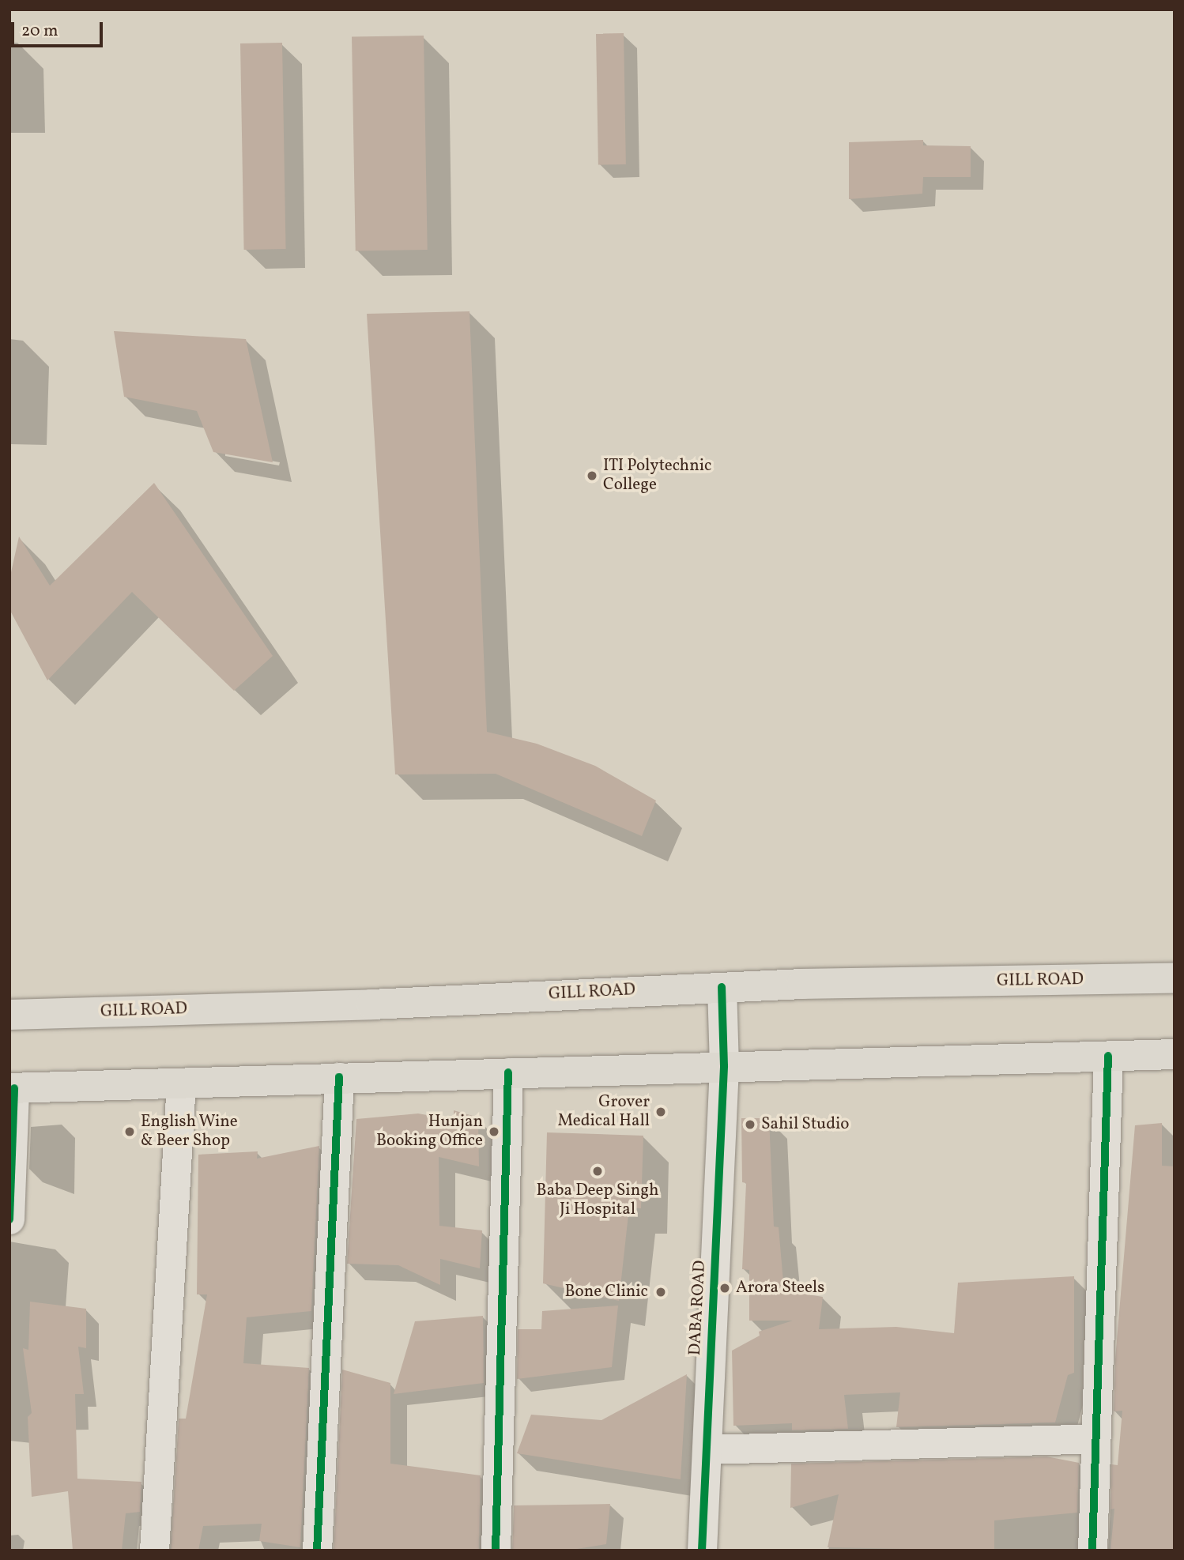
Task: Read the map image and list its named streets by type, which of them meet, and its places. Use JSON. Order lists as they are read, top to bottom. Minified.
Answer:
{"streets":{"main road":["GILL ROAD"],"street":["DABA ROAD"]},"crossings":[["GILL ROAD","DABA ROAD"]],"places":["ITI Polytechnic College","Grover Medical Hall","Sahil Studio","English Wine & Beer Shop","Hunjan Booking Office","Baba Deep Singh Ji Hospital","Arora Steels","Bone Clinic"],"scale_bar":"20 m"}
